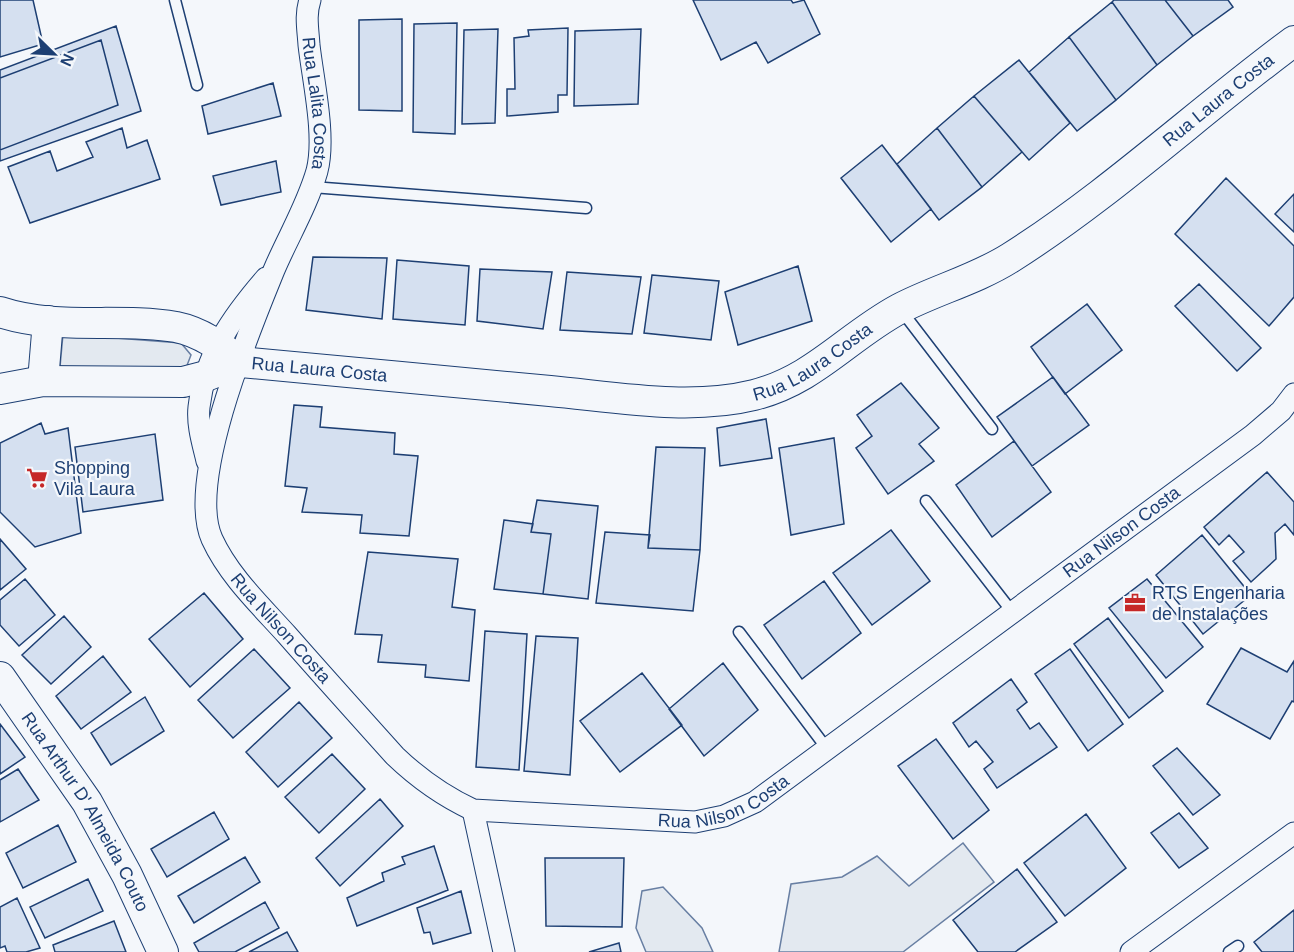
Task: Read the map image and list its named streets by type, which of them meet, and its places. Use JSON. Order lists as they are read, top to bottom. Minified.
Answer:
{"streets":{"street":["Rua Laura Costa","Rua Lalita Costa","Rua Nilson Costa","Rua Arthur D' Almeida Couto"]},"crossings":[["Rua Laura Costa","Rua Lalita Costa"],["Rua Laura Costa","Rua Nilson Costa"],["Rua Lalita Costa","Rua Nilson Costa"]],"places":{"supermarket":["Shopping Vila Laura"],"office":["RTS Engenharia de Instalações"]},"north":"bottom right"}
